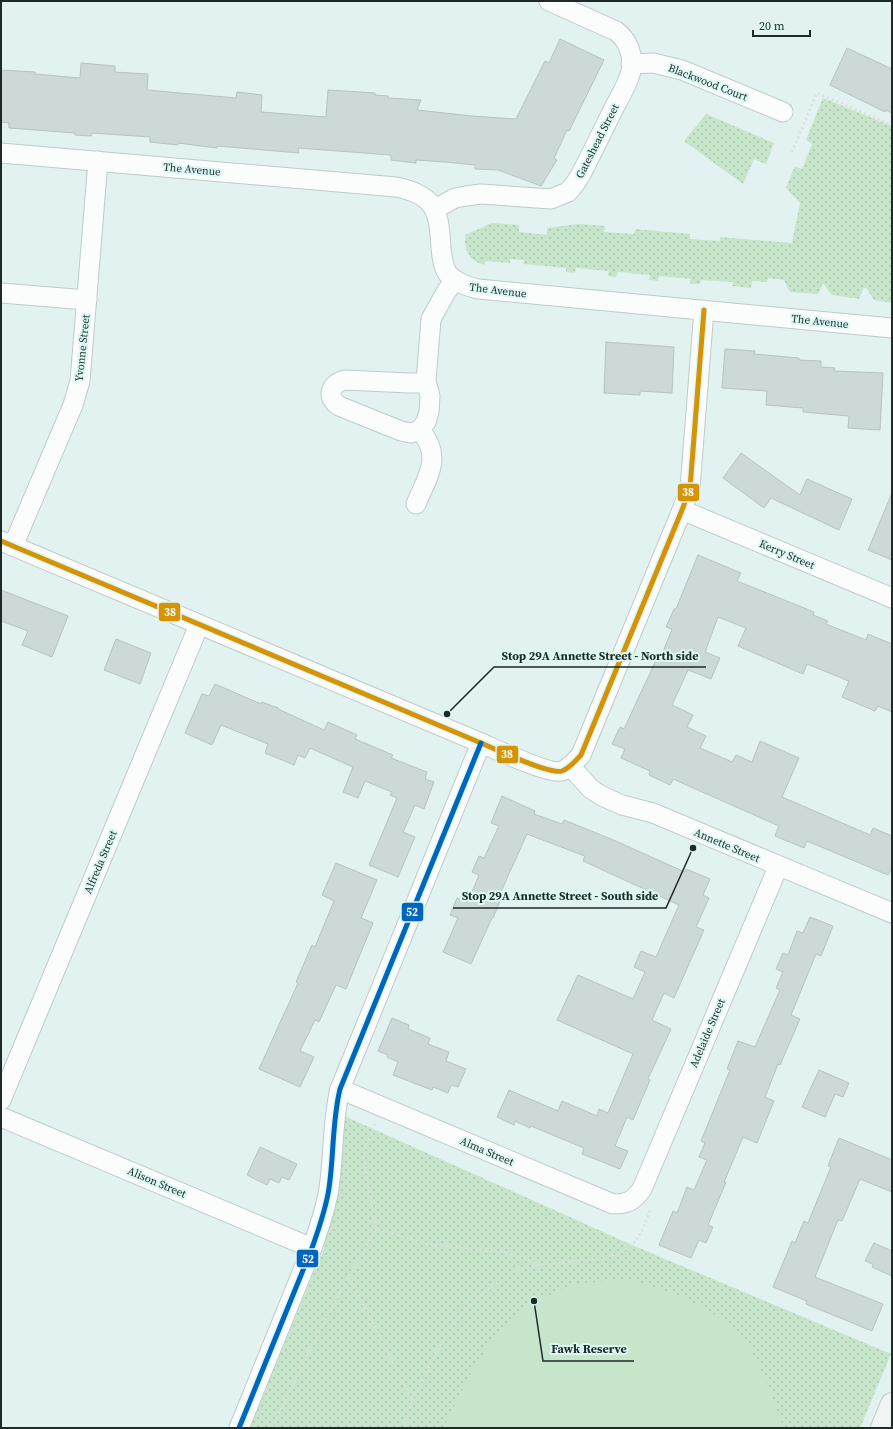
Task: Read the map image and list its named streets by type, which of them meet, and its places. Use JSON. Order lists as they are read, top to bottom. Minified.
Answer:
{"streets":{"street":["Blackwood Court","Gateshead Street","The Avenue","Yvonne Street","Kerry Street","Annette Street","Alfreda Street","Adelaide Street","Alma Street","Alison Street"]},"crossings":[["Blackwood Court","Gateshead Street"],["Gateshead Street","The Avenue"],["The Avenue","Yvonne Street"],["Annette Street","Adelaide Street"],["Adelaide Street","Alma Street"]],"places":["Stop 29A Annette Street - North side","Stop 29A Annette Street - South side","Fawk Reserve"],"lines":["transit line 38","transit line 52"],"scale_bar":"20 m"}
